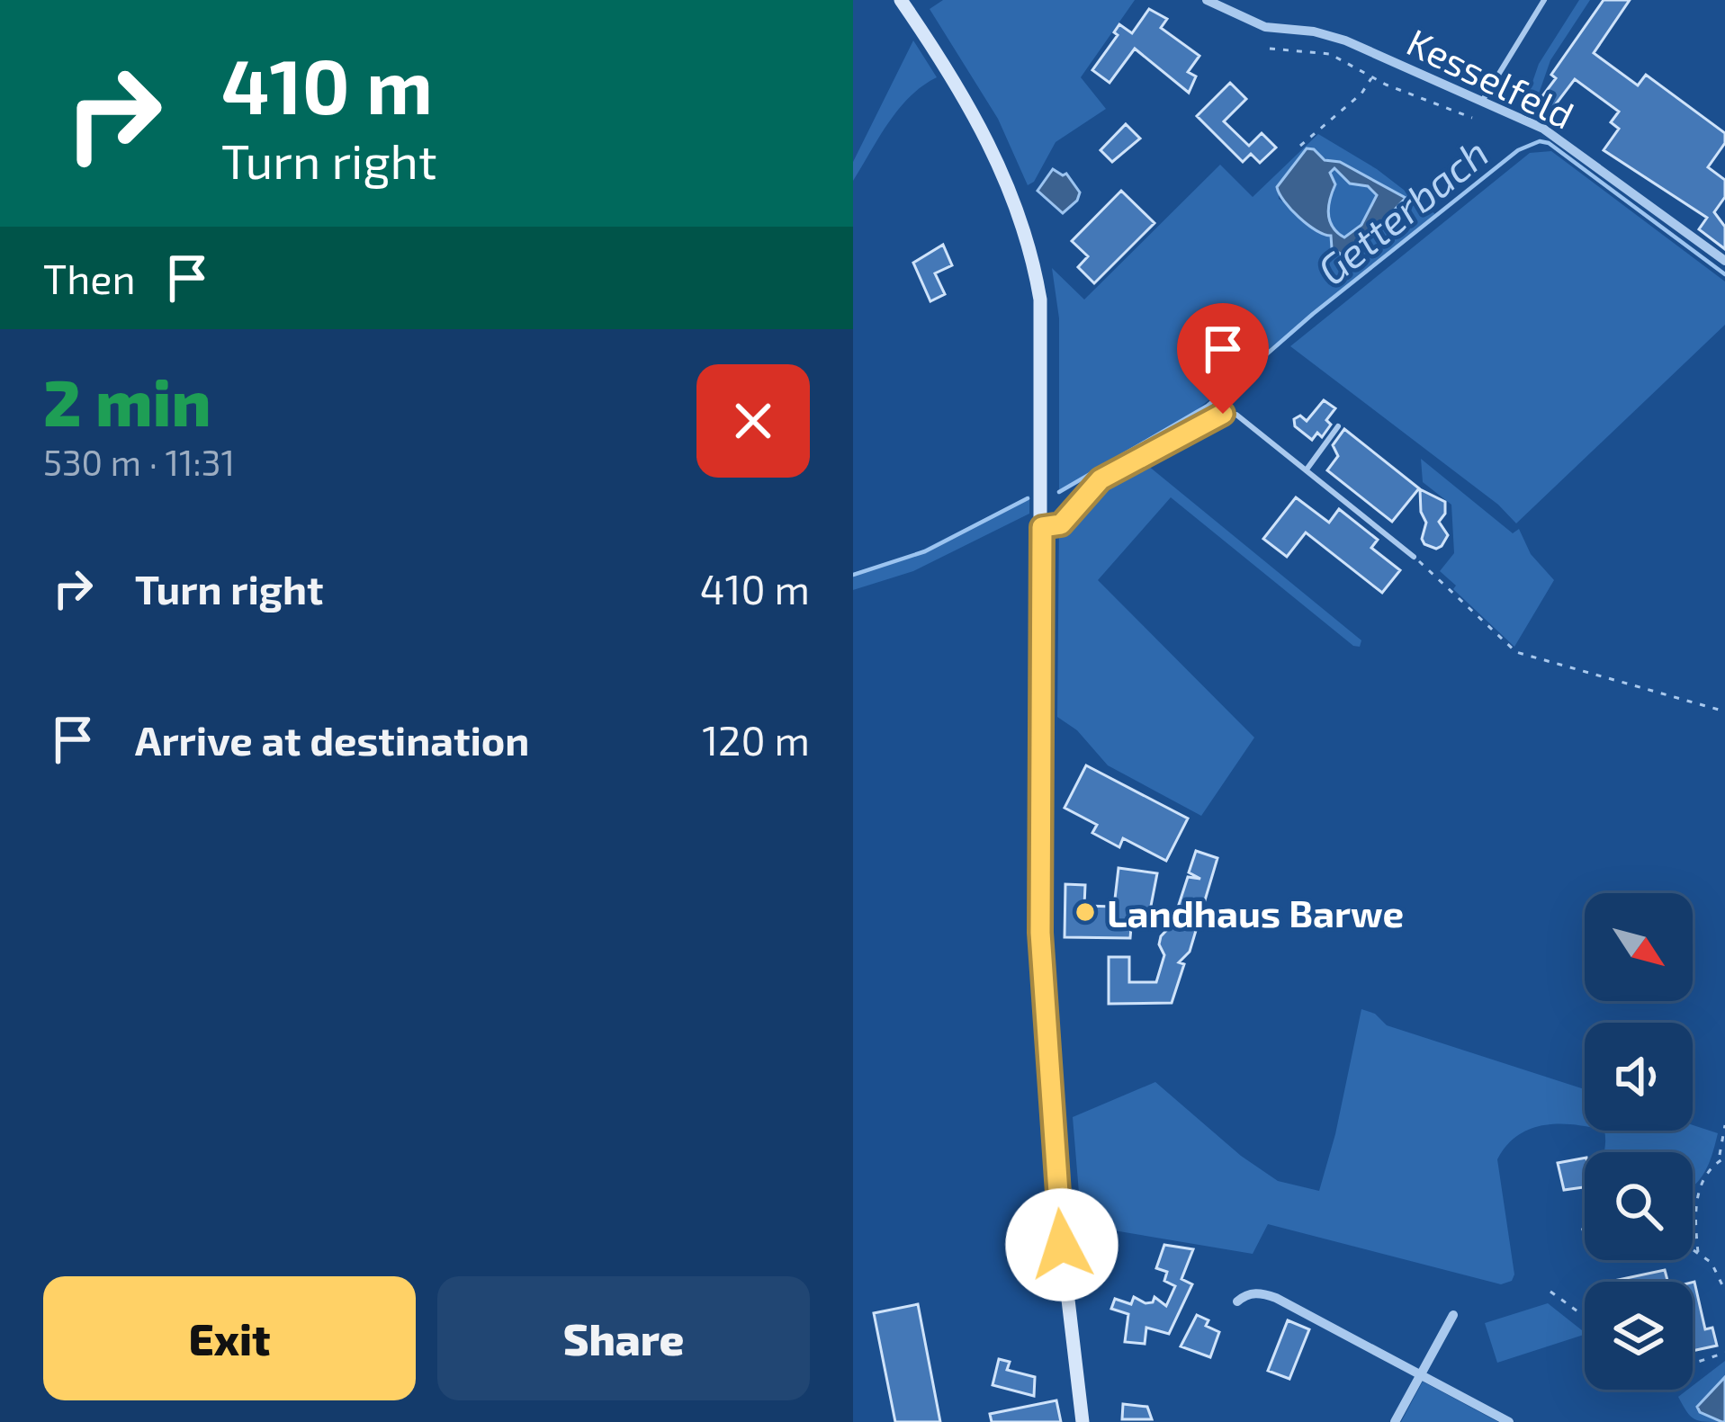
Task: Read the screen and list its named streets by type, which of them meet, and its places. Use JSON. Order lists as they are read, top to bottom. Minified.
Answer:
{"streets":{"street":["Kesselfeld"]},"water":["Getterbach"],"places":["Landhaus Barwe"],"north":"bottom right","page":{"turn":["410 m","Turn right"],"then":"Then","heading":["2 min","530 m · 11:31"],"list":[{"name":"Turn right","value":"410 m"},{"name":"Arrive at destination","value":"120 m"}],"buttons":["Exit","Share"]}}
